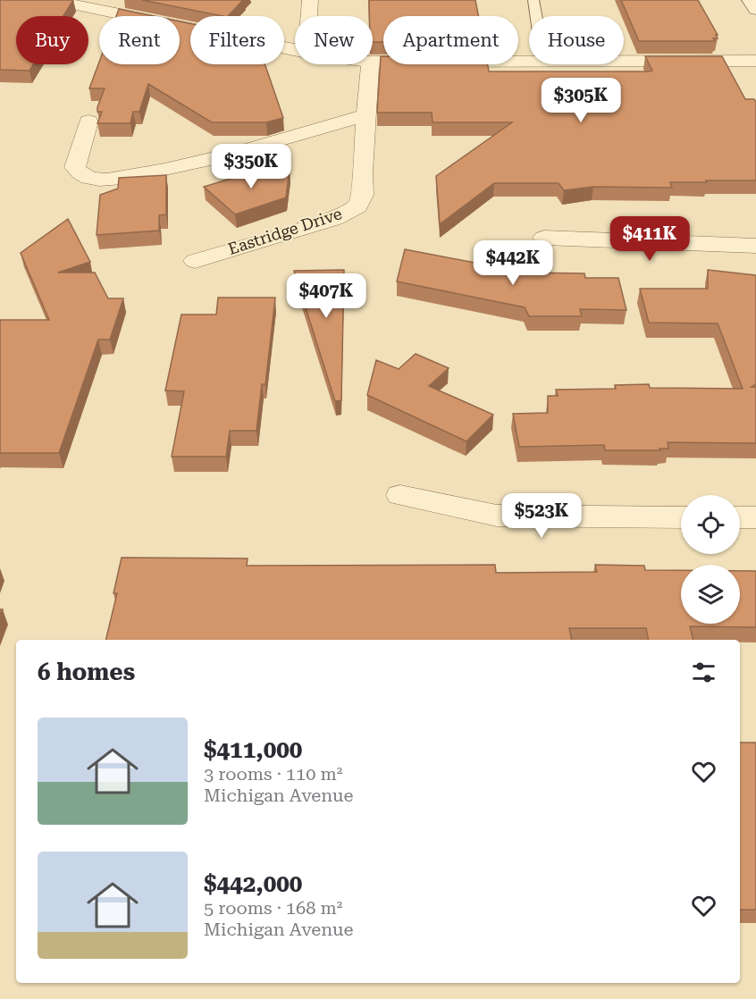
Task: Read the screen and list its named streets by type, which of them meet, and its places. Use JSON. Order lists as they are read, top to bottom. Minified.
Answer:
{"streets":{"street":["Eastridge Drive"]},"page":{"chip":["Buy","Rent","Filters","New","Apartment","House"],"price":["$305K","$350K","$411K","$442K","$407K","$523K"],"heading":"6 homes","list":[{"name":"$411,000","note":"3 rooms · 110 m² · Michigan Avenue"},{"name":"$442,000","note":"5 rooms · 168 m² · Michigan Avenue"}]}}
